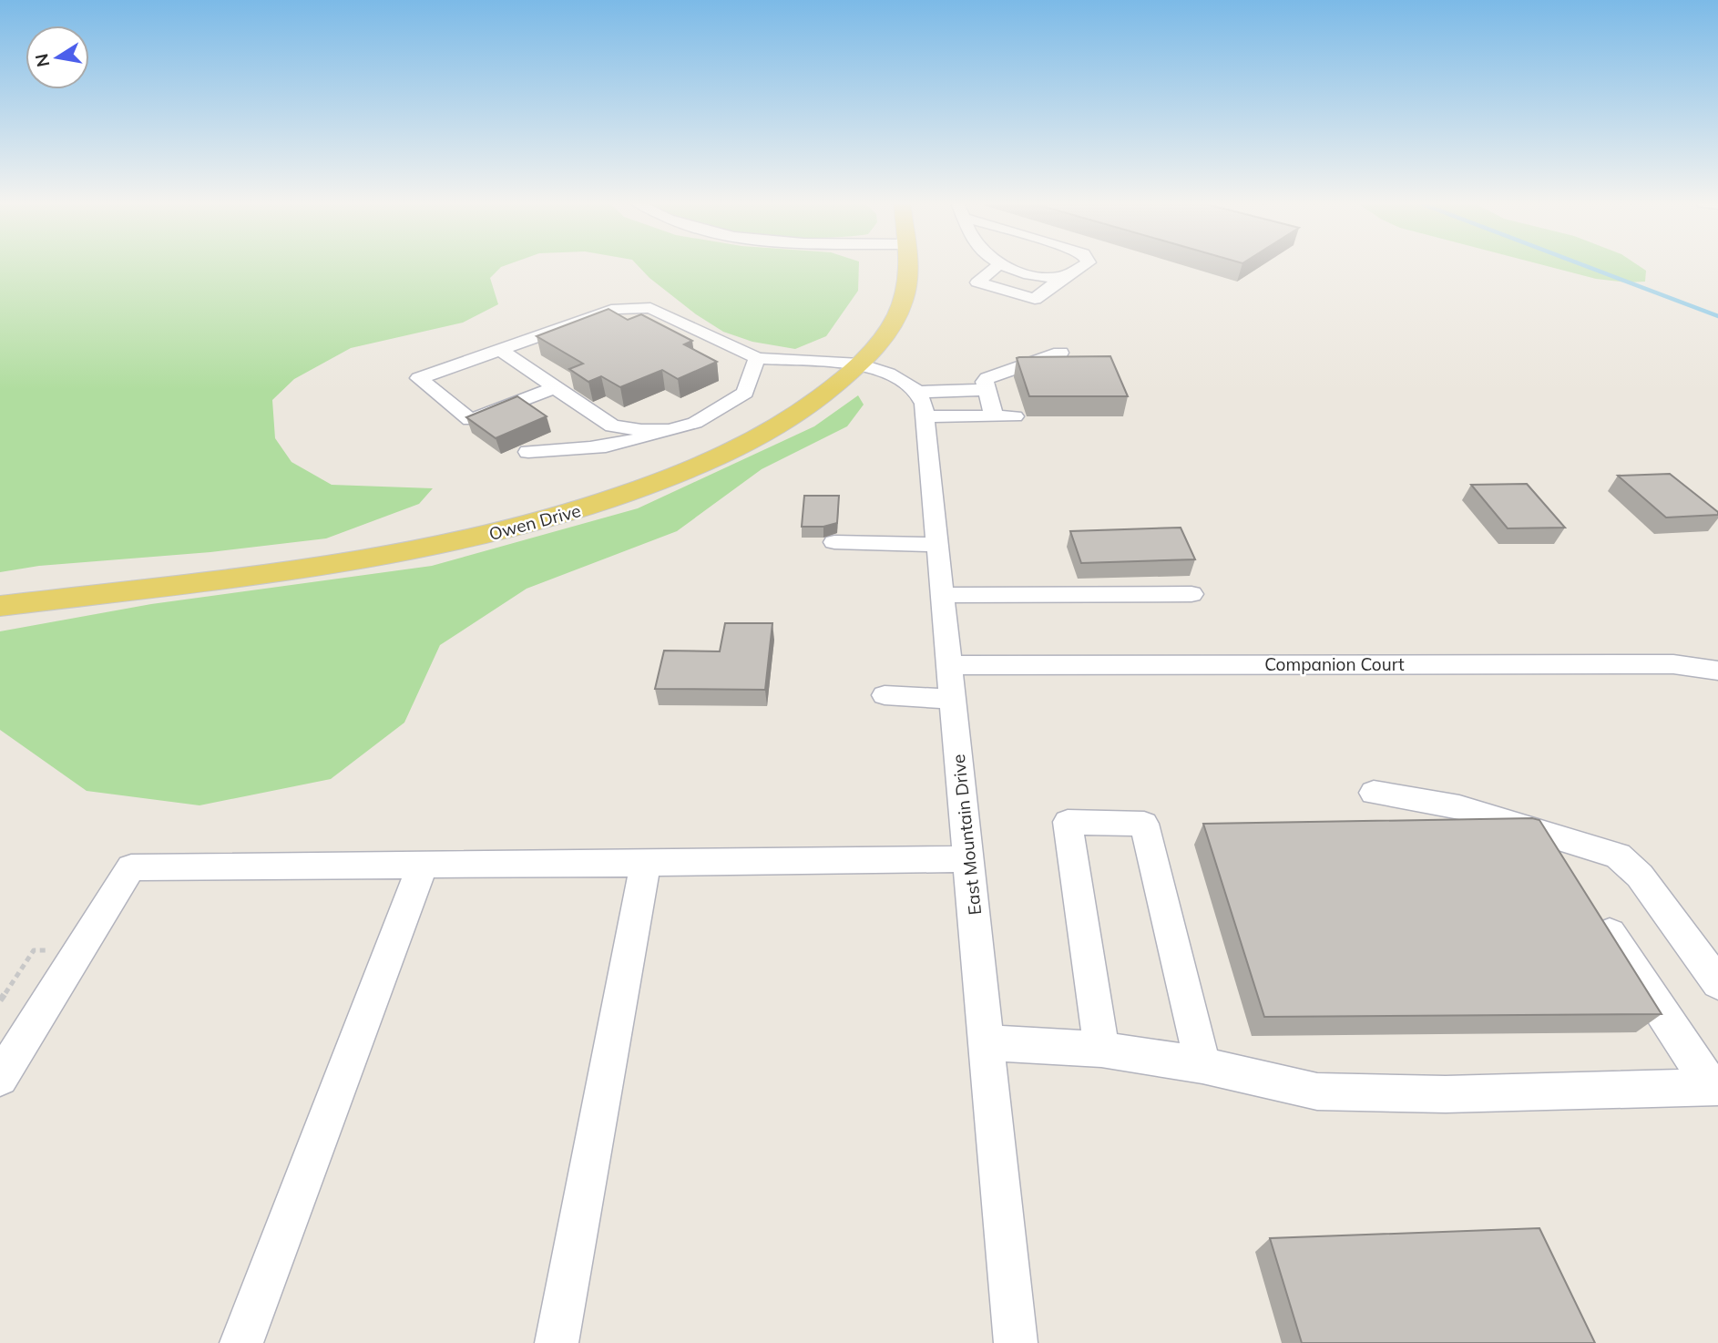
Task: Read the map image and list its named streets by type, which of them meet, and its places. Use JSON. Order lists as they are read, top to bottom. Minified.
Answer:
{"streets":{"main road":["Owen Drive"],"street":["Companion Court","East Mountain Drive"]},"crossings":[["Companion Court","East Mountain Drive"]],"north":"left"}
